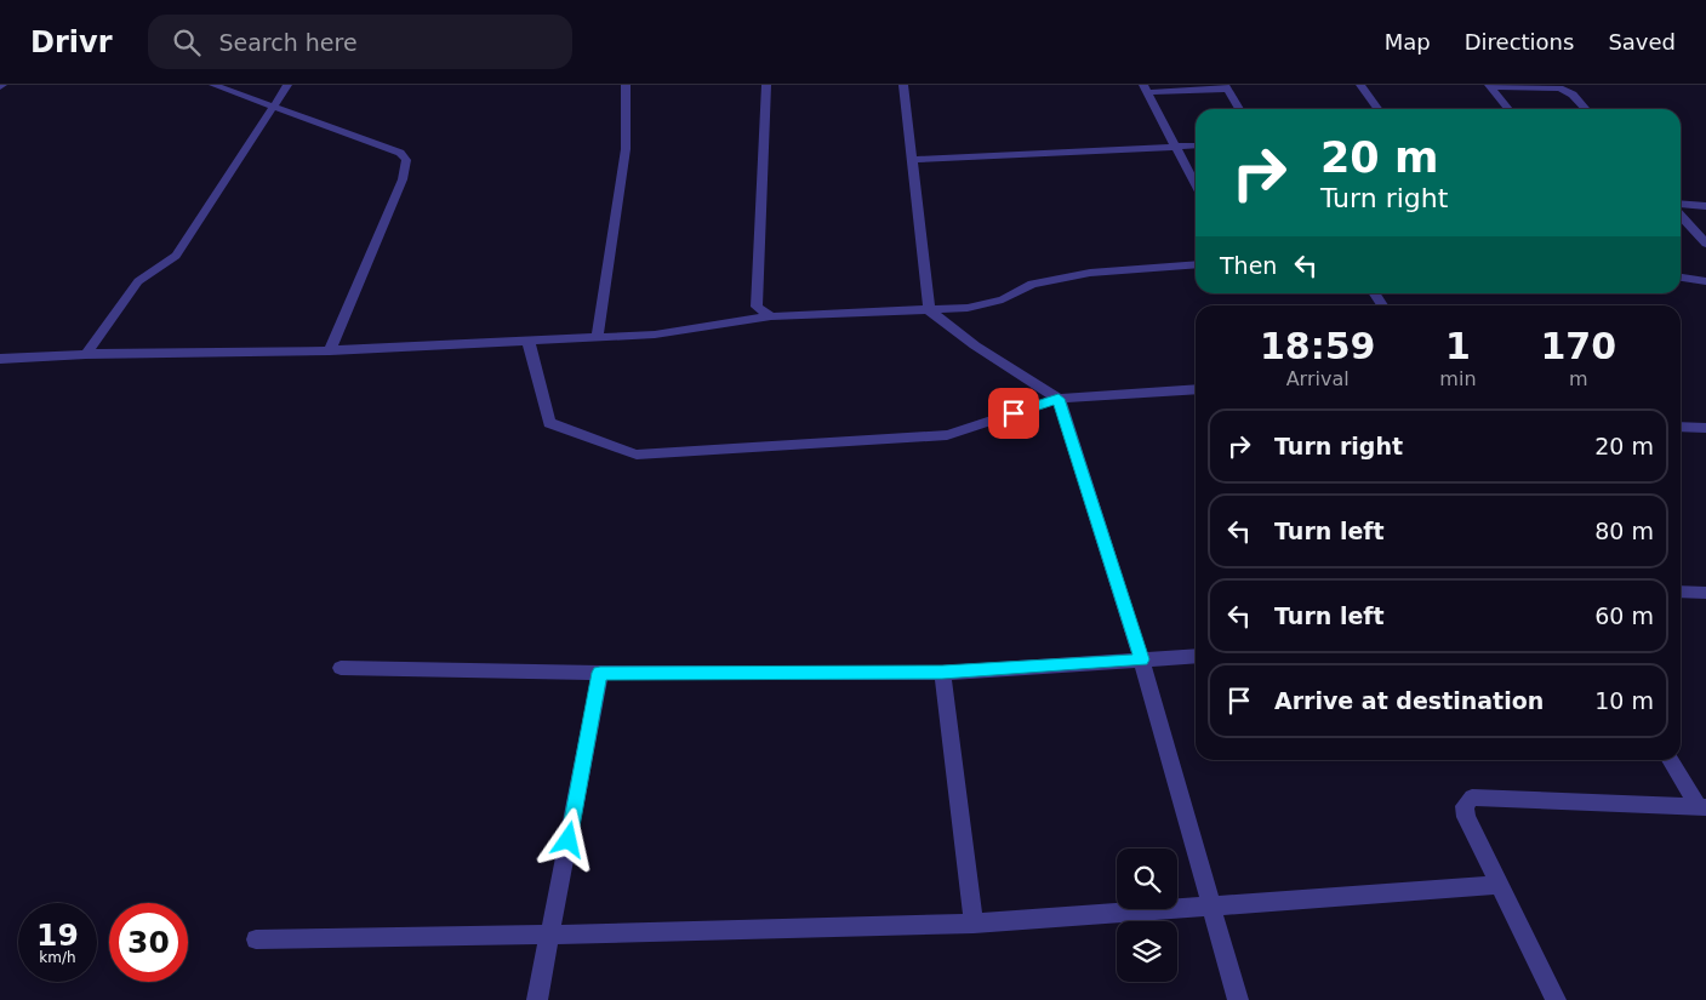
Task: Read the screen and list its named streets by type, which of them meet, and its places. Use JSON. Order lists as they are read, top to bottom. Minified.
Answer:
{"page":{"header":"Drivr","search":"Search here","nav":["Map","Directions","Saved"],"turn":["20 m","Turn right"],"then":"Then","eta":["18:59","Arrival","1","min","170","m"],"list":[{"name":"Turn right","value":"20 m"},{"name":"Turn left","value":"80 m"},{"name":"Turn left","value":"60 m"},{"name":"Arrive at destination","value":"10 m"}],"speed":"19 km/h","limit":"30"}}
